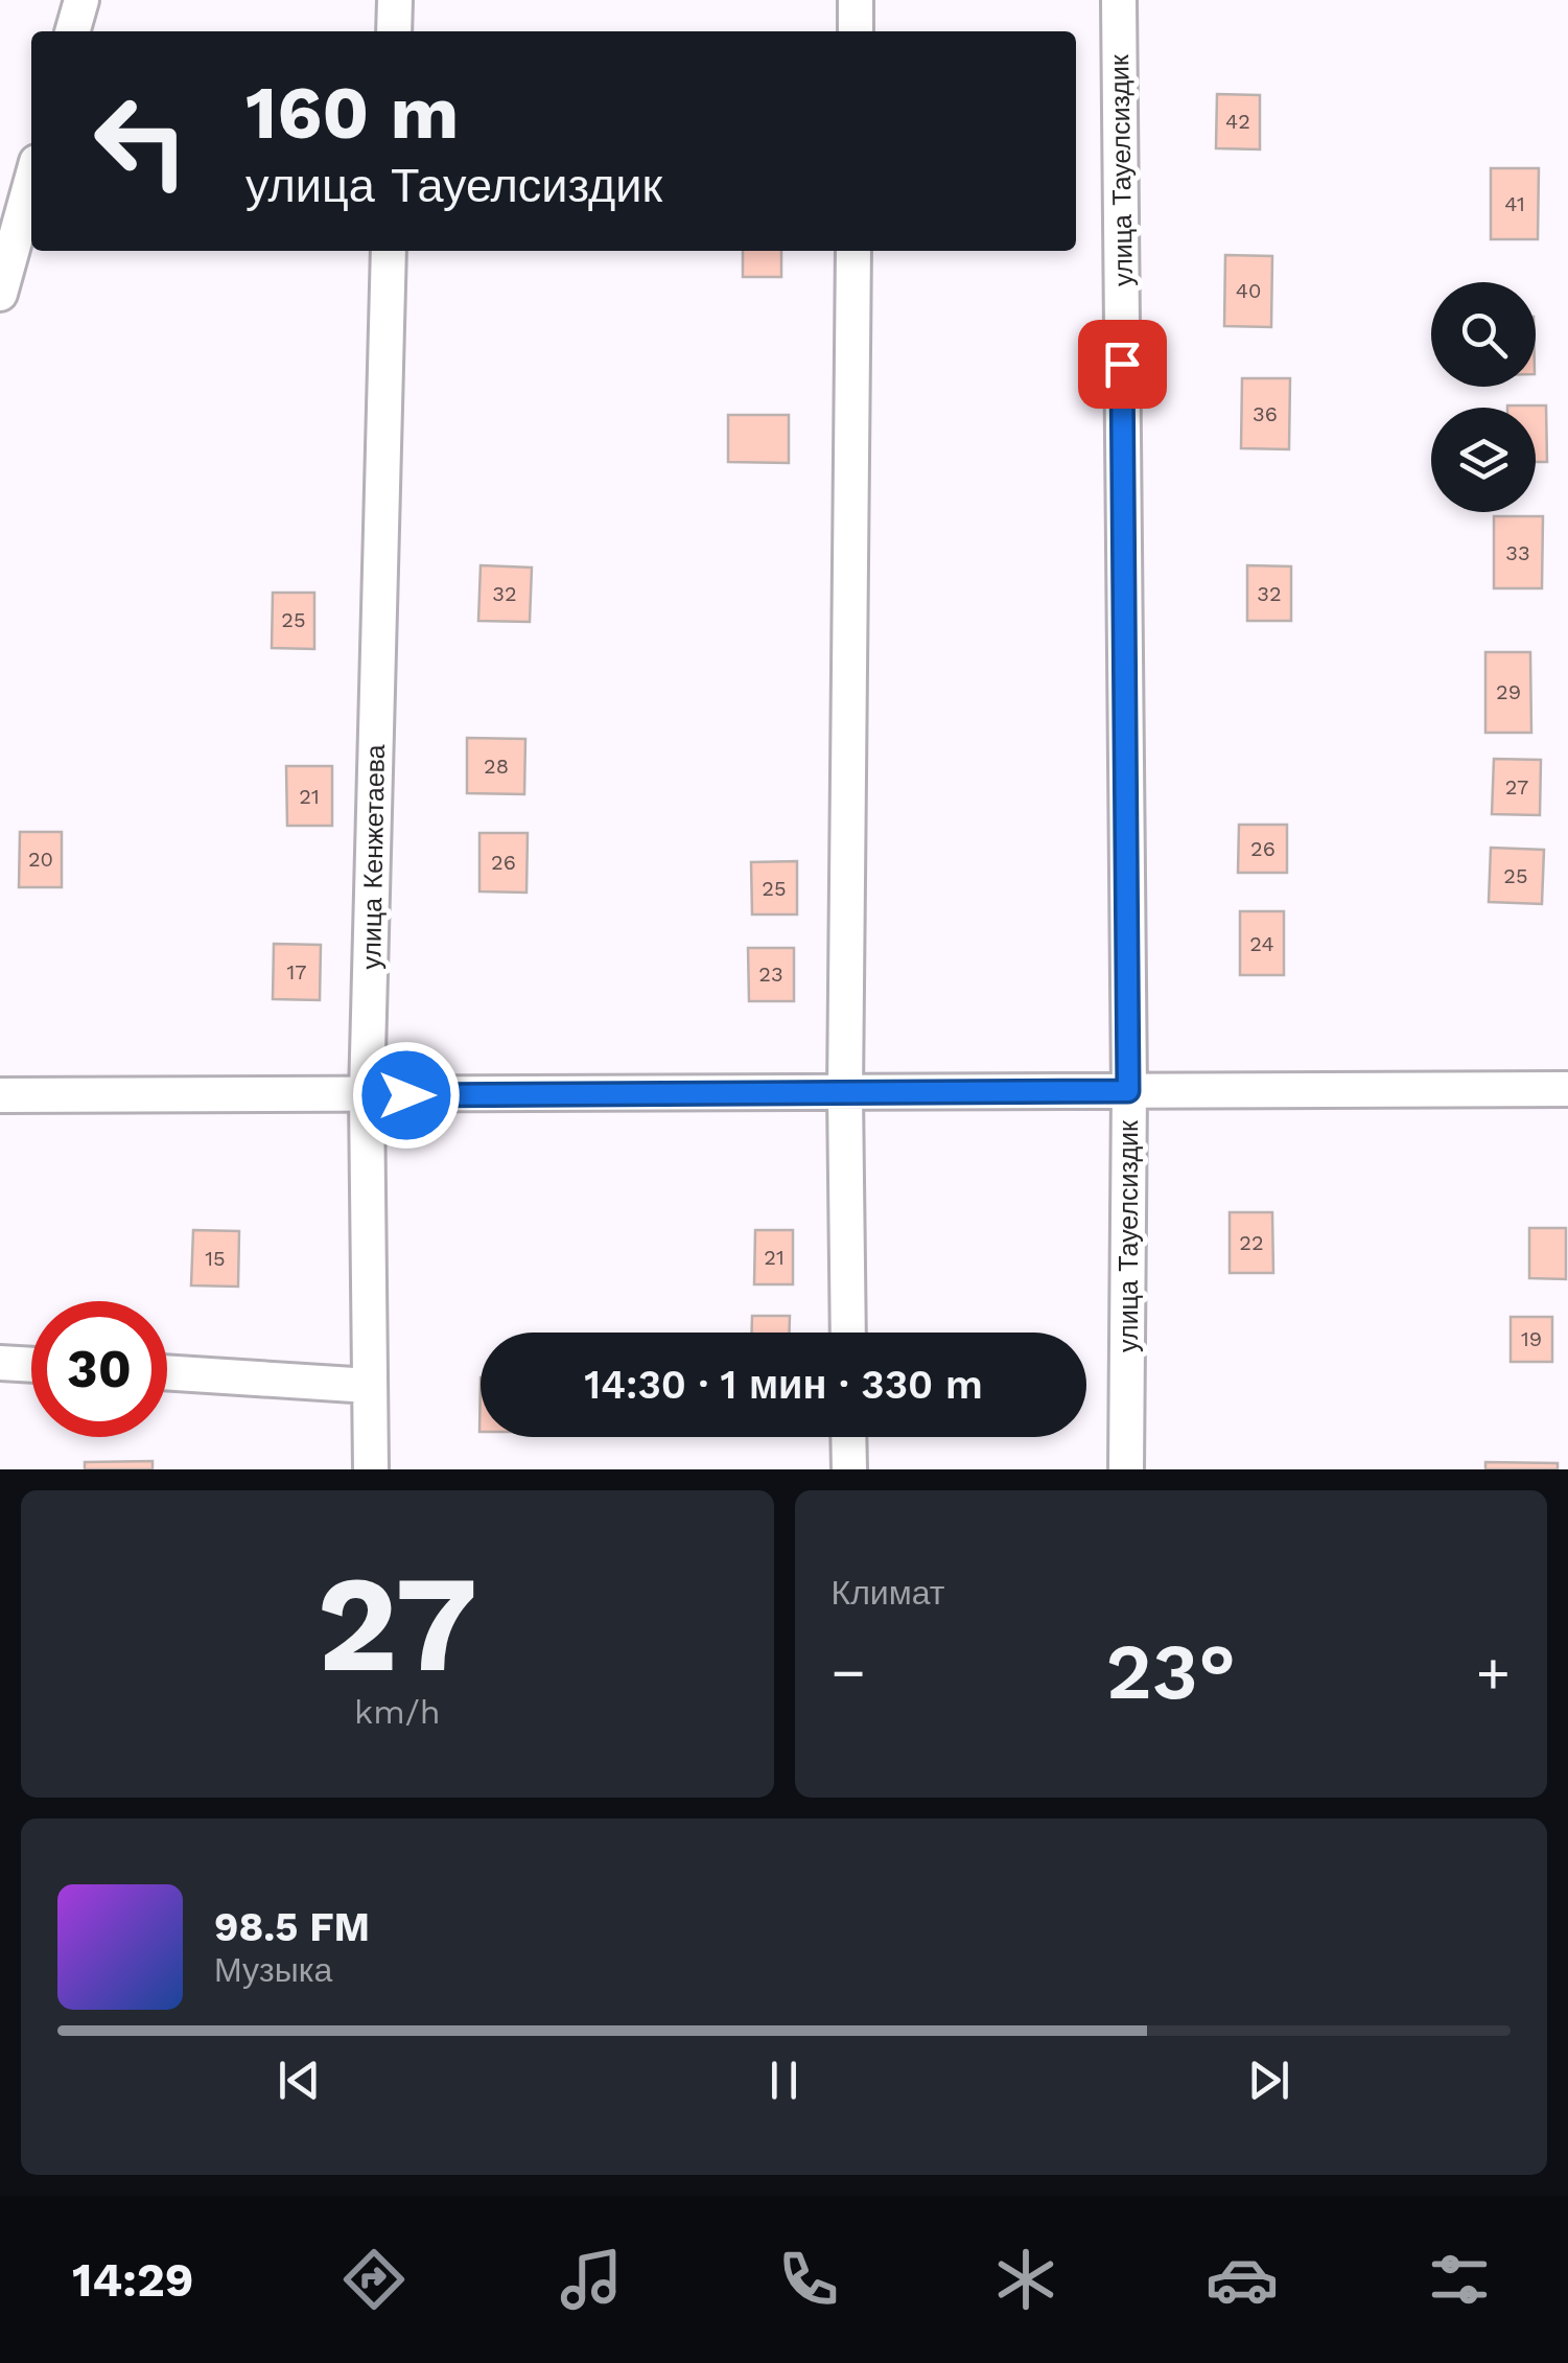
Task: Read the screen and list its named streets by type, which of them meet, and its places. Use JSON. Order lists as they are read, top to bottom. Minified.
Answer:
{"streets":{"street":["улица Тауелсиздик","улица Кенжетаева"]},"house_numbers":["42","41","40","36","33","32","32","25","29","28","27","21","26","20","26","25","25","24","17","23","22","21","15","19"],"page":{"turn":["160 m","улица Тауелсиздик"],"limit":"30","trip":"14:30 · 1 мин · 330 m","tile":[["27","km/h"],"Климат"],"heat":["−","23°","+"],"song":["98.5 FM","Музыка"],"tabs":"14:29"}}
